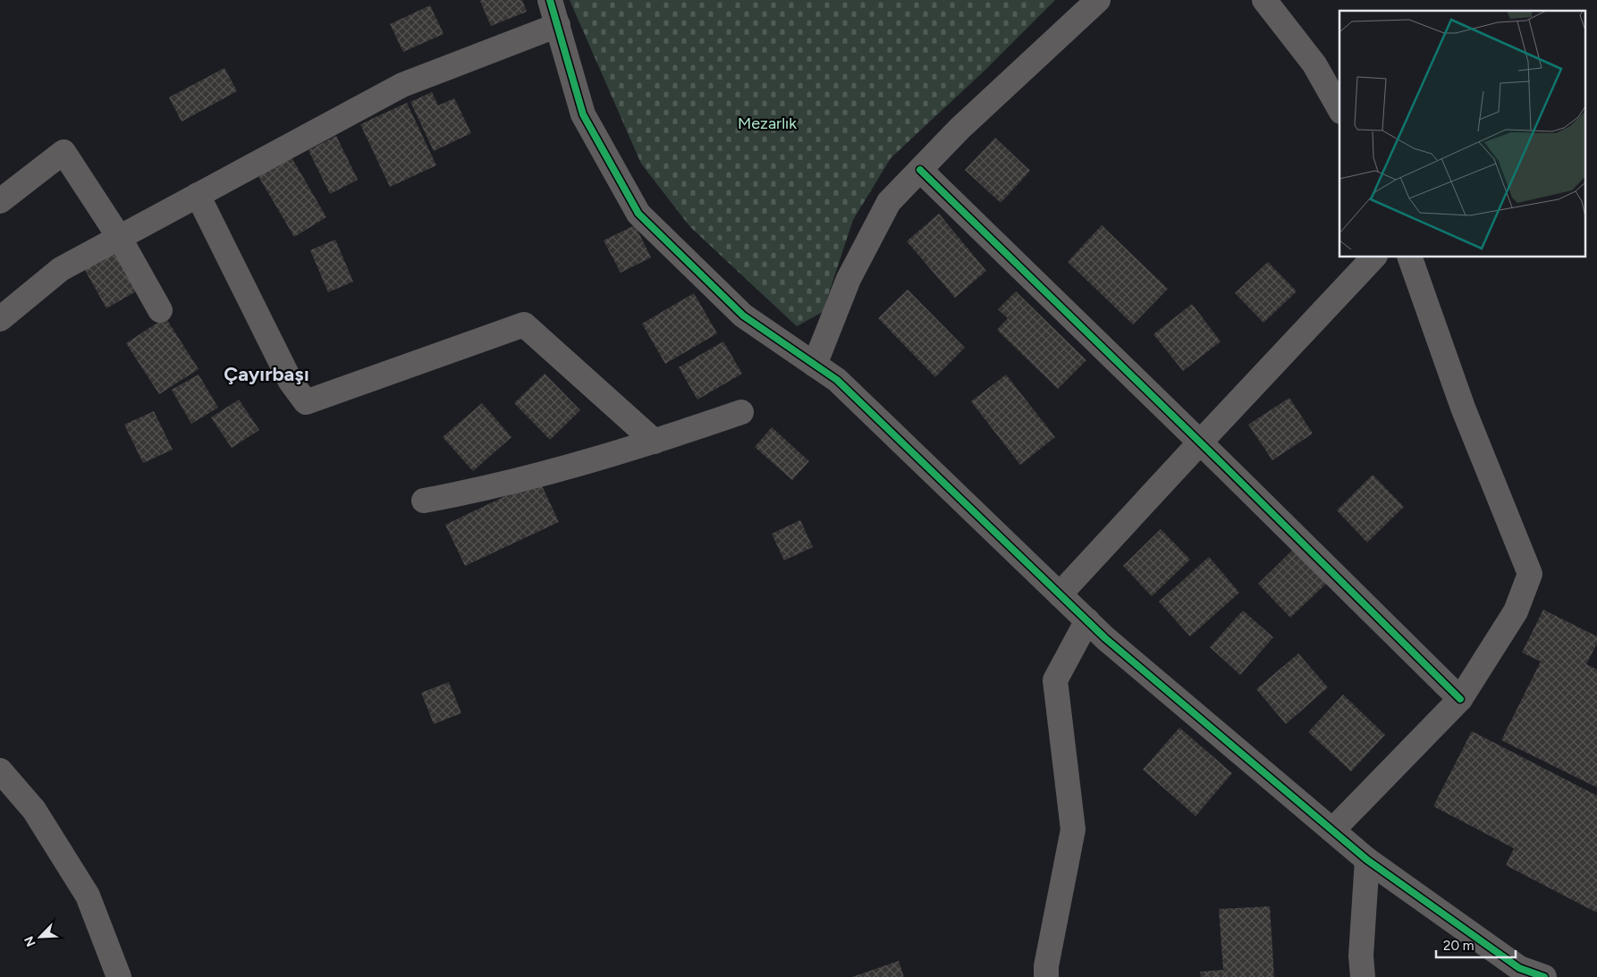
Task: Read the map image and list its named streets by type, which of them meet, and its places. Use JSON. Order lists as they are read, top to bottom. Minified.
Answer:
{"districts":["Çayırbaşı"],"parks":["Mezarlık"],"scale_bar":"20 m","north":"bottom left"}
